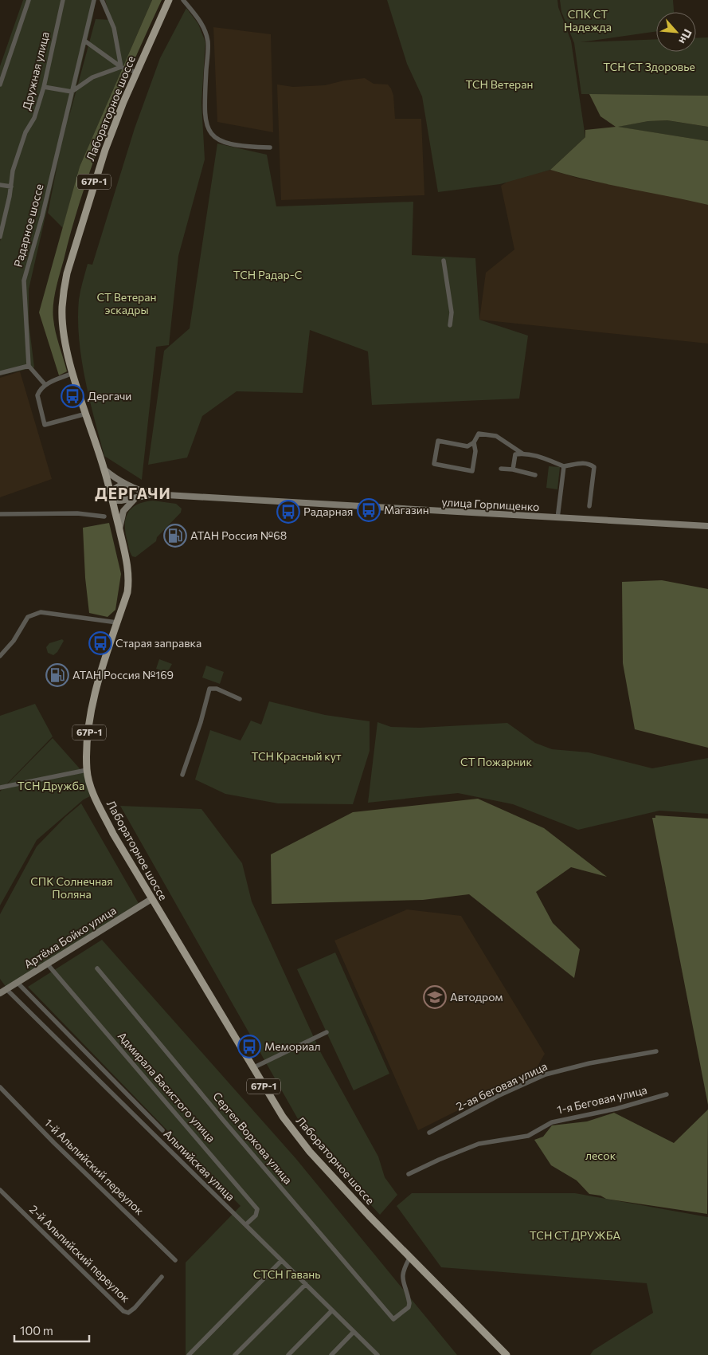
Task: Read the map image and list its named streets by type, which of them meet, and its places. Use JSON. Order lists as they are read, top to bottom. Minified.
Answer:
{"streets":{"main road":["Лабораторное шоссе","67Р-1","улица Горпищенко","Артёма Бойко улица"],"street":["Дружная улица","Радарное шоссе","2-ая беговая улица","Адмирала Басистого улица","1-я Беговая улица","Сергея Воркова улица","Альпийская улица","1-й Альпийский переулок","2-й Альпийский переулок"]},"crossings":[["Лабораторное шоссе","улица Горпищенко"],["Лабораторное шоссе","Артёма Бойко улица"],["Лабораторное шоссе","Сергея Воркова улица"],["Артёма Бойко улица","Адмирала Басистого улица"],["Артёма Бойко улица","Альпийская улица"],["Адмирала Басистого улица","Альпийская улица"]],"districts":["ДЕРГАЧИ"],"parks":["СПК СТ Надежда","ТСН СТ Здоровье","ТСН Ветеран","ТСН Радар-С","СТ Ветеран эскадры","ТСН Красный кут","СТ Пожарник","ТСН Дружба","СПК Солнечная Поляна","лесок","ТСН СТ ДРУЖБА","СТСН Гавань"],"places":{"bus stop":["Дергачи","Магазин","Радарная","Старая заправка","Мемориал"],"fuel station":["АТАН Россия №68","АТАН Россия №169"],"school or university":["Автодром"]},"scale_bar":"100 m","north":"bottom right"}
